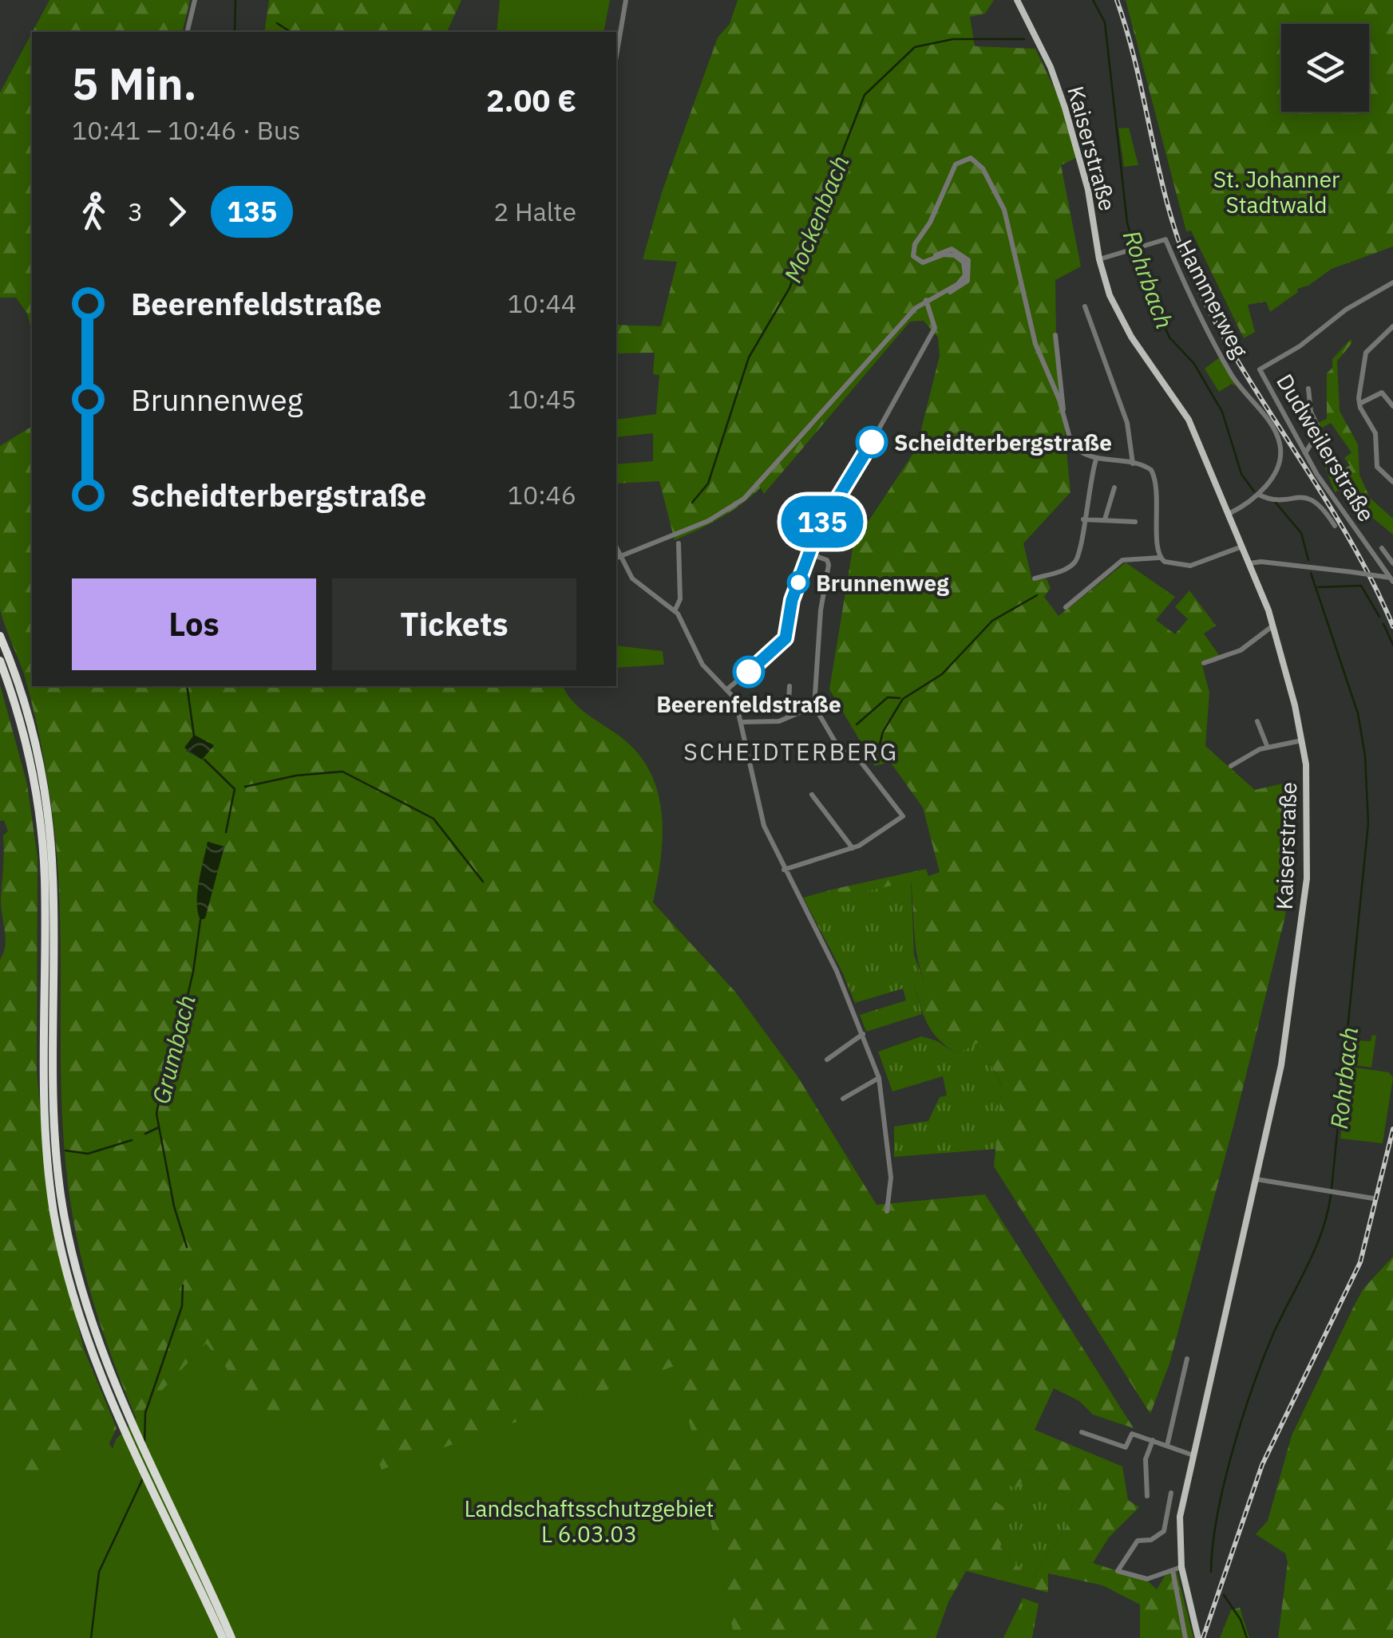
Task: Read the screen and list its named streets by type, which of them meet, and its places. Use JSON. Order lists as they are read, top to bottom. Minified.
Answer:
{"streets":{"main road":["Kaiserstraße"],"street":["Hammerweg","Dudweilerstraße"]},"crossings":[["Kaiserstraße","Hammerweg"]],"districts":["SCHEIDTERBERG"],"water":["Mockenbach","Rohrbach","Grumbach"],"parks":["St. Johanner Stadtwald","Landschaftsschutzgebiet L 6.03.03"],"places":["Scheidterbergstraße","Brunnenweg","Beerenfeldstraße"],"lines":["bus line 135"],"page":{"on_map":"135","heading":["5 Min.","10:41 – 10:46 · Bus","2.00 €"],"legs":["3","135","2 Halte"],"list":[{"name":"Beerenfeldstraße","value":"10:44"},{"name":"Brunnenweg","value":"10:45"},{"name":"Scheidterbergstraße","value":"10:46"}],"buttons":["Los","Tickets"]}}
